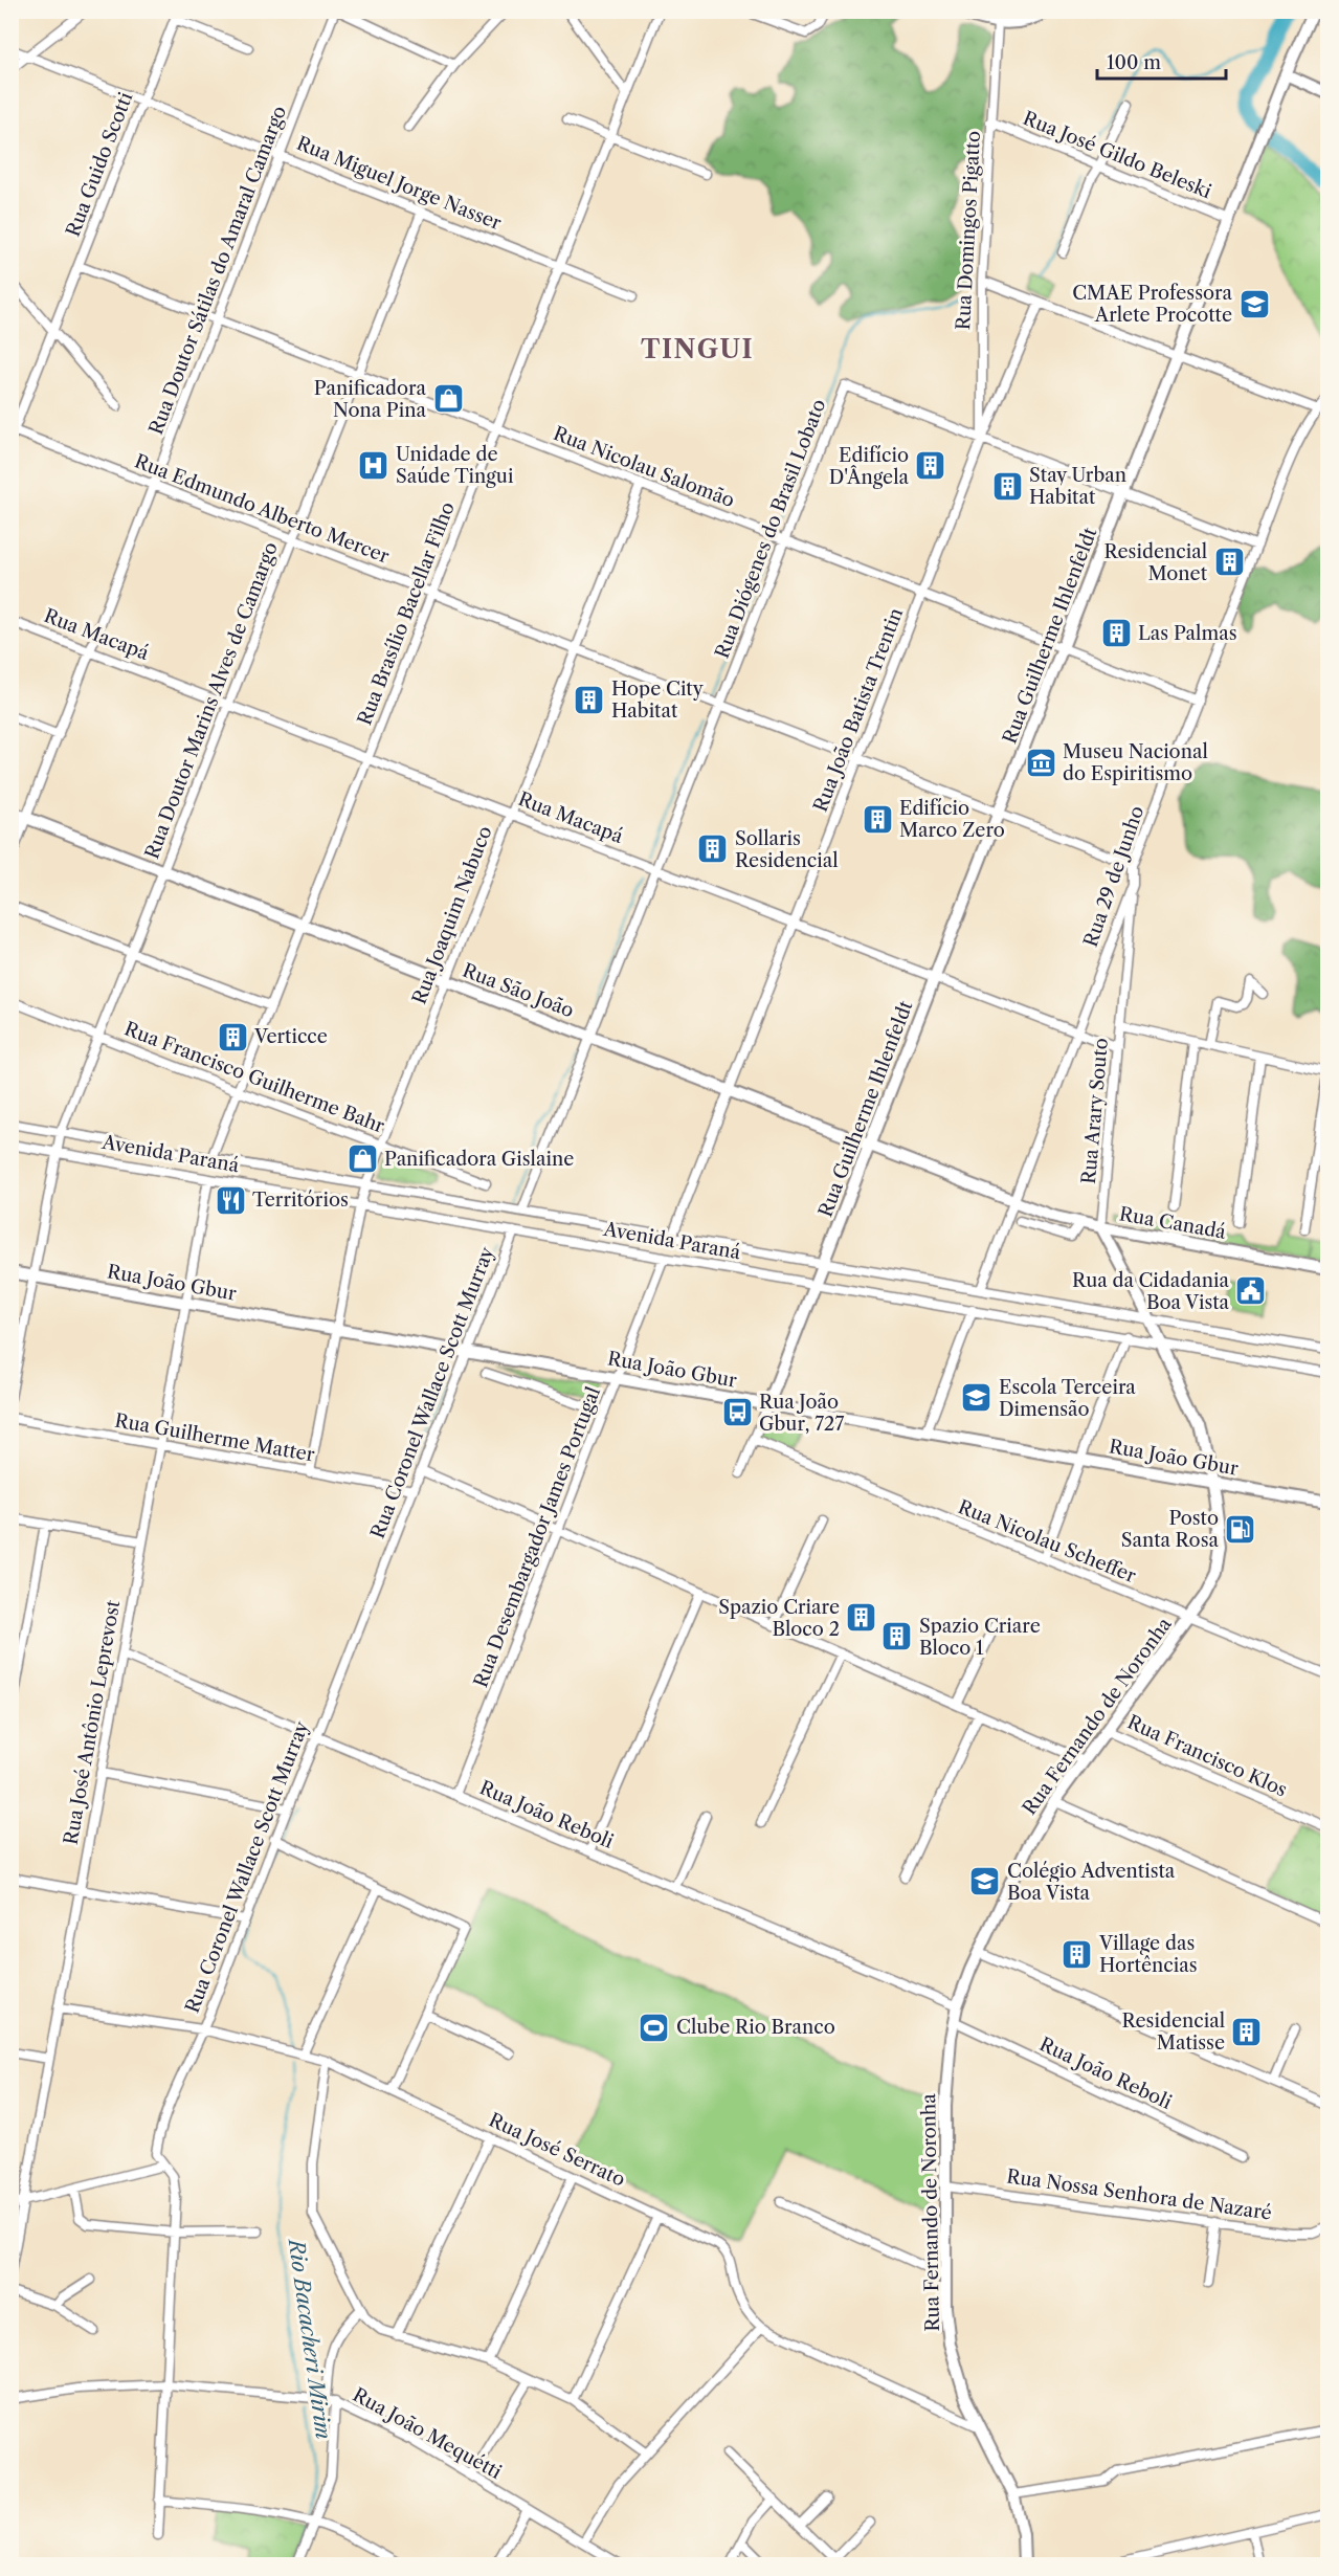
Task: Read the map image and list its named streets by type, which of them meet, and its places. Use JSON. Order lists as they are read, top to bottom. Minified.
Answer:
{"streets":{"main road":["Rua Guilherme Ihlenfeldt","Rua São João","Rua Canadá","Rua João Gbur","Rua Fernando de Noronha"],"street":["Rua José Gildo Beleski","Rua Guido Scotti","Rua Miguel Jorge Nasser","Rua Domingos Pigatto","Rua Doutor Sátilas do Amaral Camargo","Rua Nicolau Salomão","Rua Edmundo Alberto Mercer","Rua Diógenes do Brasil Lobato","Rua Brasílio Bacellar Filho","Rua Macapá","Rua Doutor Marins Alves de Camargo","Rua João Batista Trentin","Rua 29 de Junho","Rua Joaquim Nabuco","Rua Francisco Guilherme Bahr","Rua Arary Souto","Avenida Paraná","Rua Coronel Wallace Scott Murray","Rua Guilherme Matter","Rua Desembargador James Portugal","Rua Nicolau Scheffer","Rua José Antônio Leprevost","Rua Francisco Klos","Rua João Reboli","Rua José Serrato","Rua Nossa Senhora de Nazaré","Rua João Mequétti"]},"crossings":[["Rua José Gildo Beleski","Rua Domingos Pigatto"],["Rua José Gildo Beleski","Rua Guilherme Ihlenfeldt"],["Rua Guido Scotti","Rua Miguel Jorge Nasser"],["Rua Guido Scotti","Rua Nicolau Salomão"],["Rua Guido Scotti","Rua Edmundo Alberto Mercer"],["Rua Miguel Jorge Nasser","Rua Doutor Sátilas do Amaral Camargo"],["Rua Miguel Jorge Nasser","Rua Brasílio Bacellar Filho"],["Rua Miguel Jorge Nasser","Rua Doutor Marins Alves de Camargo"],["Rua Domingos Pigatto","Rua Diógenes do Brasil Lobato"],["Rua Domingos Pigatto","Rua João Batista Trentin"],["Rua Doutor Sátilas do Amaral Camargo","Rua Nicolau Salomão"],["Rua Doutor Sátilas do Amaral Camargo","Rua Edmundo Alberto Mercer"],["Rua Doutor Sátilas do Amaral Camargo","Rua Macapá"],["Rua Doutor Sátilas do Amaral Camargo","Rua São João"],["Rua Nicolau Salomão","Rua Diógenes do Brasil Lobato"],["Rua Nicolau Salomão","Rua Brasílio Bacellar Filho"],["Rua Nicolau Salomão","Rua Guilherme Ihlenfeldt"],["Rua Nicolau Salomão","Rua Doutor Marins Alves de Camargo"],["Rua Nicolau Salomão","Rua João Batista Trentin"],["Rua Nicolau Salomão","Rua 29 de Junho"],["Rua Nicolau Salomão","Rua Joaquim Nabuco"],["Rua Edmundo Alberto Mercer","Rua Diógenes do Brasil Lobato"],["Rua Edmundo Alberto Mercer","Rua Brasílio Bacellar Filho"],["Rua Edmundo Alberto Mercer","Rua Guilherme Ihlenfeldt"],["Rua Edmundo Alberto Mercer","Rua Doutor Marins Alves de Camargo"],["Rua Edmundo Alberto Mercer","Rua João Batista Trentin"],["Rua Edmundo Alberto Mercer","Rua 29 de Junho"],["Rua Edmundo Alberto Mercer","Rua Joaquim Nabuco"],["Rua Diógenes do Brasil Lobato","Rua Macapá"],["Rua Diógenes do Brasil Lobato","Rua João Batista Trentin"],["Rua Diógenes do Brasil Lobato","Rua São João"],["Rua Diógenes do Brasil Lobato","Avenida Paraná"],["Rua Brasílio Bacellar Filho","Rua Macapá"],["Rua Brasílio Bacellar Filho","Rua São João"],["Rua Brasílio Bacellar Filho","Rua Francisco Guilherme Bahr"],["Rua Brasílio Bacellar Filho","Avenida Paraná"],["Rua Macapá","Rua Guilherme Ihlenfeldt"],["Rua Macapá","Rua Doutor Marins Alves de Camargo"],["Rua Macapá","Rua João Batista Trentin"],["Rua Macapá","Rua 29 de Junho"],["Rua Macapá","Rua Joaquim Nabuco"],["Rua Macapá","Rua Arary Souto"],["Rua Guilherme Ihlenfeldt","Rua São João"],["Rua Guilherme Ihlenfeldt","Avenida Paraná"],["Rua Guilherme Ihlenfeldt","Rua João Gbur"],["Rua Doutor Marins Alves de Camargo","Rua São João"],["Rua Doutor Marins Alves de Camargo","Rua Francisco Guilherme Bahr"],["Rua Doutor Marins Alves de Camargo","Avenida Paraná"],["Rua Doutor Marins Alves de Camargo","Rua João Gbur"],["Rua João Batista Trentin","Rua São João"],["Rua João Batista Trentin","Avenida Paraná"],["Rua 29 de Junho","Rua São João"],["Rua 29 de Junho","Rua Arary Souto"],["Rua 29 de Junho","Avenida Paraná"],["Rua 29 de Junho","Rua Canadá"],["Rua Joaquim Nabuco","Rua São João"],["Rua Joaquim Nabuco","Rua Francisco Guilherme Bahr"],["Rua Joaquim Nabuco","Avenida Paraná"],["Rua Joaquim Nabuco","Rua João Gbur"],["Rua Joaquim Nabuco","Rua Guilherme Matter"],["Rua São João","Rua Canadá"],["Rua Arary Souto","Rua Canadá"],["Avenida Paraná","Rua Coronel Wallace Scott Murray"],["Avenida Paraná","Rua Desembargador James Portugal"],["Avenida Paraná","Rua Fernando de Noronha"],["Avenida Paraná","Rua José Antônio Leprevost"],["Rua João Gbur","Rua Coronel Wallace Scott Murray"],["Rua João Gbur","Rua Desembargador James Portugal"],["Rua João Gbur","Rua Fernando de Noronha"],["Rua João Gbur","Rua José Antônio Leprevost"],["Rua Coronel Wallace Scott Murray","Rua Guilherme Matter"],["Rua Coronel Wallace Scott Murray","Rua João Reboli"],["Rua Coronel Wallace Scott Murray","Rua José Serrato"],["Rua Guilherme Matter","Rua José Antônio Leprevost"],["Rua Desembargador James Portugal","Rua João Reboli"],["Rua Nicolau Scheffer","Rua Fernando de Noronha"],["Rua Fernando de Noronha","Rua Francisco Klos"],["Rua Fernando de Noronha","Rua João Reboli"],["Rua Fernando de Noronha","Rua José Serrato"],["Rua Fernando de Noronha","Rua Nossa Senhora de Nazaré"],["Rua José Antônio Leprevost","Rua João Reboli"],["Rua José Antônio Leprevost","Rua José Serrato"]],"districts":["TINGUI"],"water":["Rio Bacacheri Mirim"],"places":{"school or university":["CMAE Professora Arlete Procotte","Escola Terceira Dimensão","Colégio Adventista Boa Vista"],"shop":["Panificadora Nona Pina","Panificadora Gislaine"],"hospital":["Unidade de Saúde Tingui"],"building":["Edifício D'Ângela","Stay Urban Habitat","Residencial Monet","Las Palmas","Hope City Habitat","Edifício Marco Zero","Sollaris Residencial","Verticce","Spazio Criare Bloco 2","Spazio Criare Bloco 1","Village das Hortências","Residencial Matisse"],"museum":["Museu Nacional do Espiritismo"],"restaurant":["Territórios"],"public building":["Rua da Cidadania Boa Vista"],"bus stop":["Rua João Gbur, 727"],"fuel station":["Posto Santa Rosa"],"sports":["Clube Rio Branco"]},"scale_bar":"100 m"}
